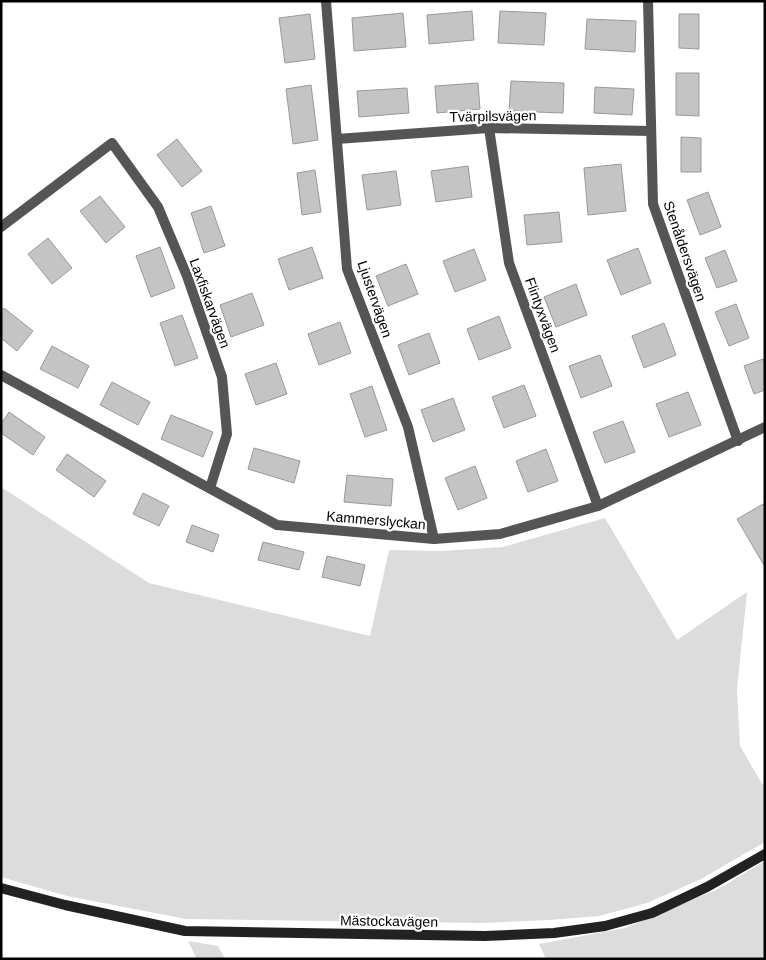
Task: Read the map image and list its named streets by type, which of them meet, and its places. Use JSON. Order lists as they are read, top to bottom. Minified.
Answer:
{"streets":{"street":["Tvärpilsvägen","Stenåldersvägen","Ljustervägen","Laxfiskarvägen","Flintyxvägen","Kammerslyckan","Mästockavägen"]},"crossings":[["Tvärpilsvägen","Stenåldersvägen"],["Tvärpilsvägen","Ljustervägen"],["Tvärpilsvägen","Flintyxvägen"],["Stenåldersvägen","Kammerslyckan"],["Ljustervägen","Kammerslyckan"],["Laxfiskarvägen","Kammerslyckan"],["Flintyxvägen","Kammerslyckan"]]}
